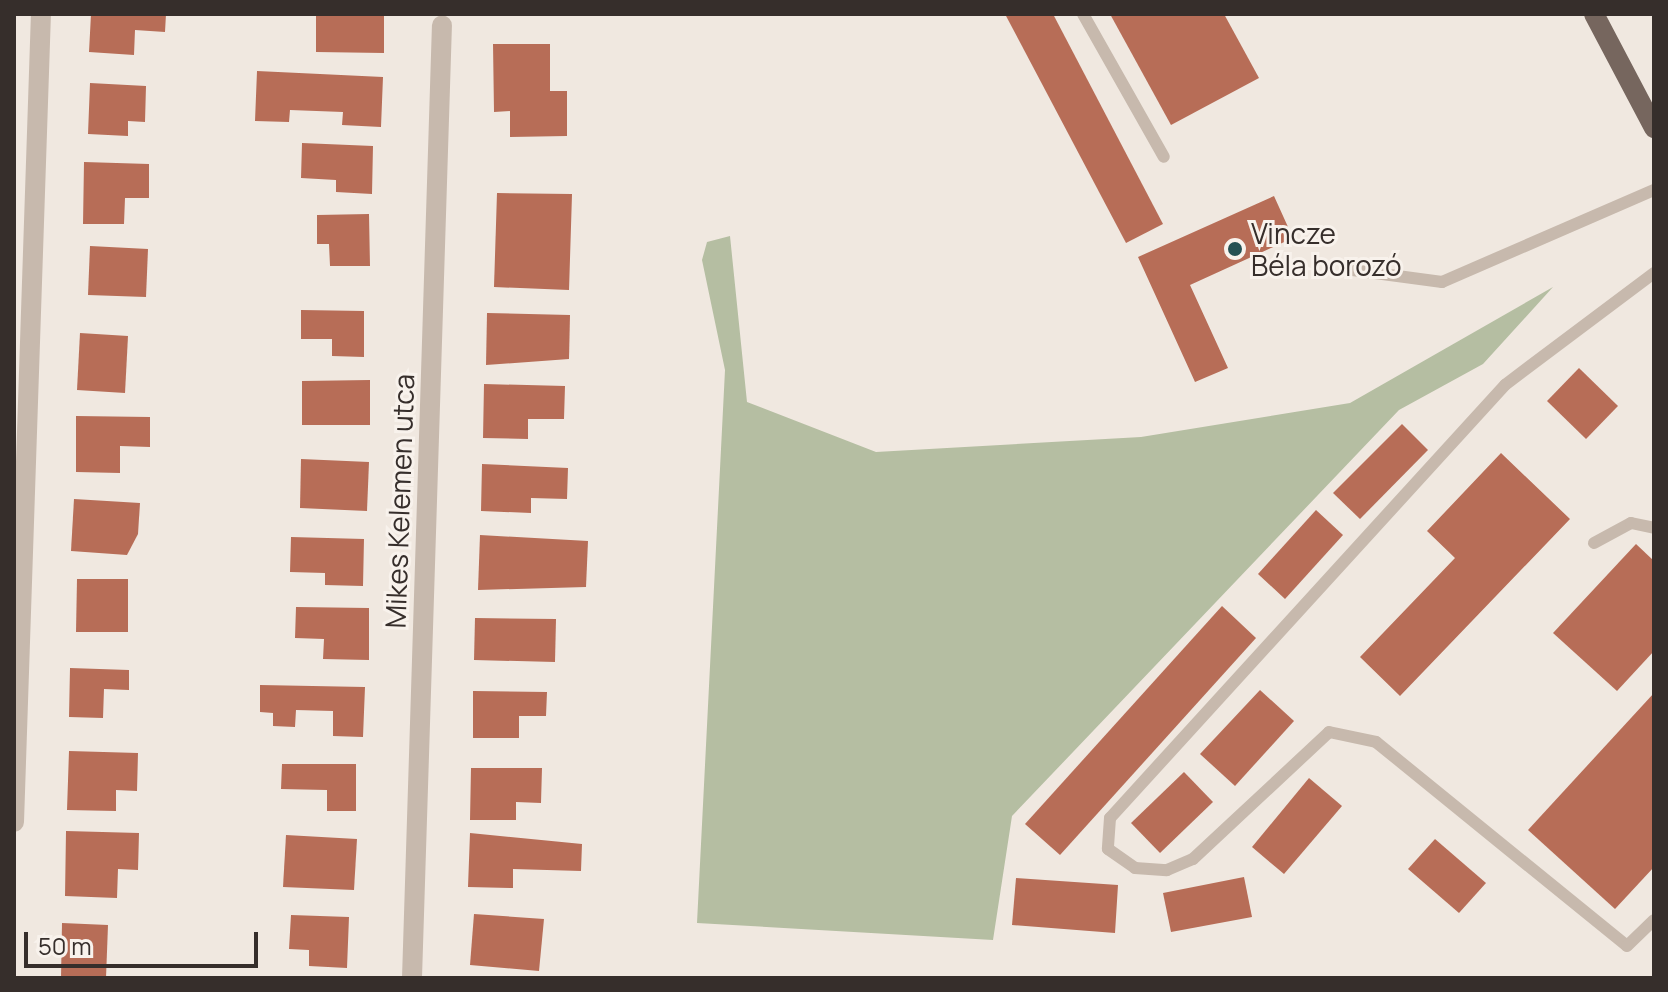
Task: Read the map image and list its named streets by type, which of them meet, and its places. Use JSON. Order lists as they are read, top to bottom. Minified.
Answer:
{"streets":{"street":["Mikes Kelemen utca"]},"places":["Vincze Béla borozó"],"scale_bar":"50 m"}
